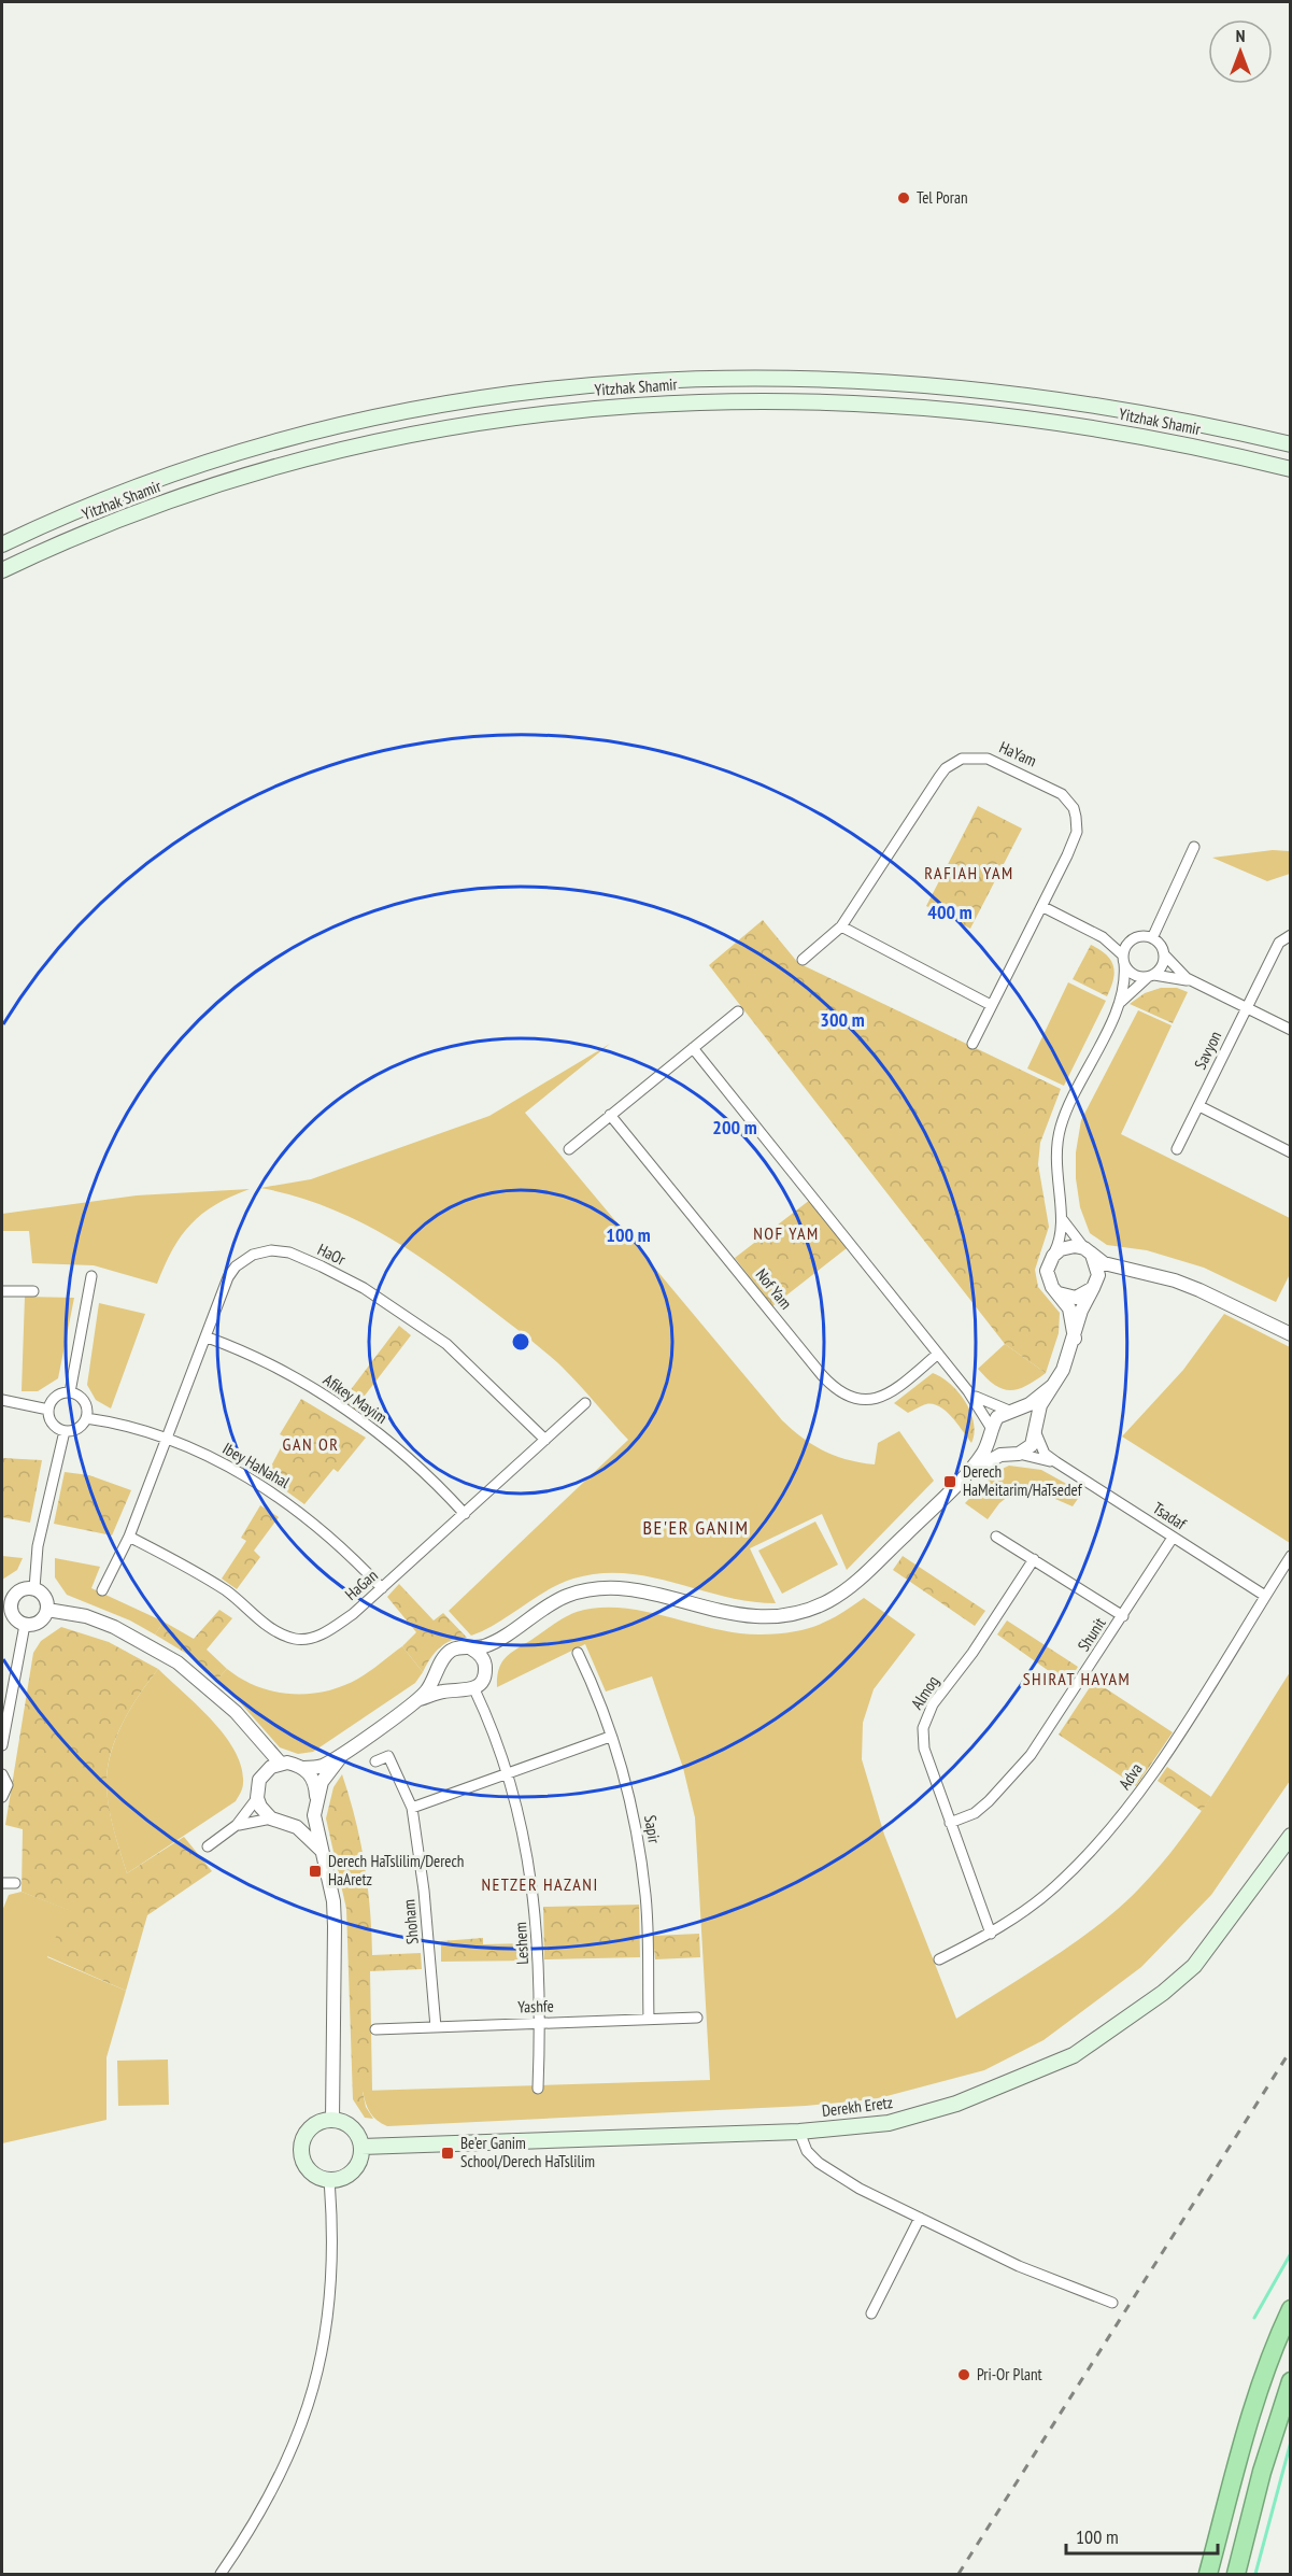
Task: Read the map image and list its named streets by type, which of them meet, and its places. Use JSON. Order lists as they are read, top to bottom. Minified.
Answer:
{"streets":{"main road":["Yitzhak Shamir","Derekh Eretz"],"street":["HaYam","Savyon","HaOr","Nof Yam","Afikey Mayim","Ibey HaNahal","Tsadaf","HaGan","Shunit","Almog","Adva","Sapir","Shoham","Leshem","Yashfe"]},"crossings":[["HaOr","Afikey Mayim"],["HaOr","Ibey HaNahal"],["HaOr","HaGan"],["Afikey Mayim","HaGan"],["Ibey HaNahal","HaGan"],["Tsadaf","Shunit"],["Tsadaf","Adva"],["Shunit","Almog"],["Almog","Adva"],["Sapir","Yashfe"],["Shoham","Yashfe"],["Leshem","Yashfe"]],"districts":["RAFIAH YAM","NOF YAM","GAN OR","BE'ER GANIM","SHIRAT HAYAM","NETZER HAZANI"],"places":{"other":["Tel Poran","Pri-Or Plant"],"transit":["Derech HaMeitarim/HaTsedef","Derech HaTslilim/Derech HaAretz","Be’er Ganim School/Derech HaTslilim"]},"scale_bar":"100 m","north":"top","rings":["400 m","300 m","200 m","100 m"]}
